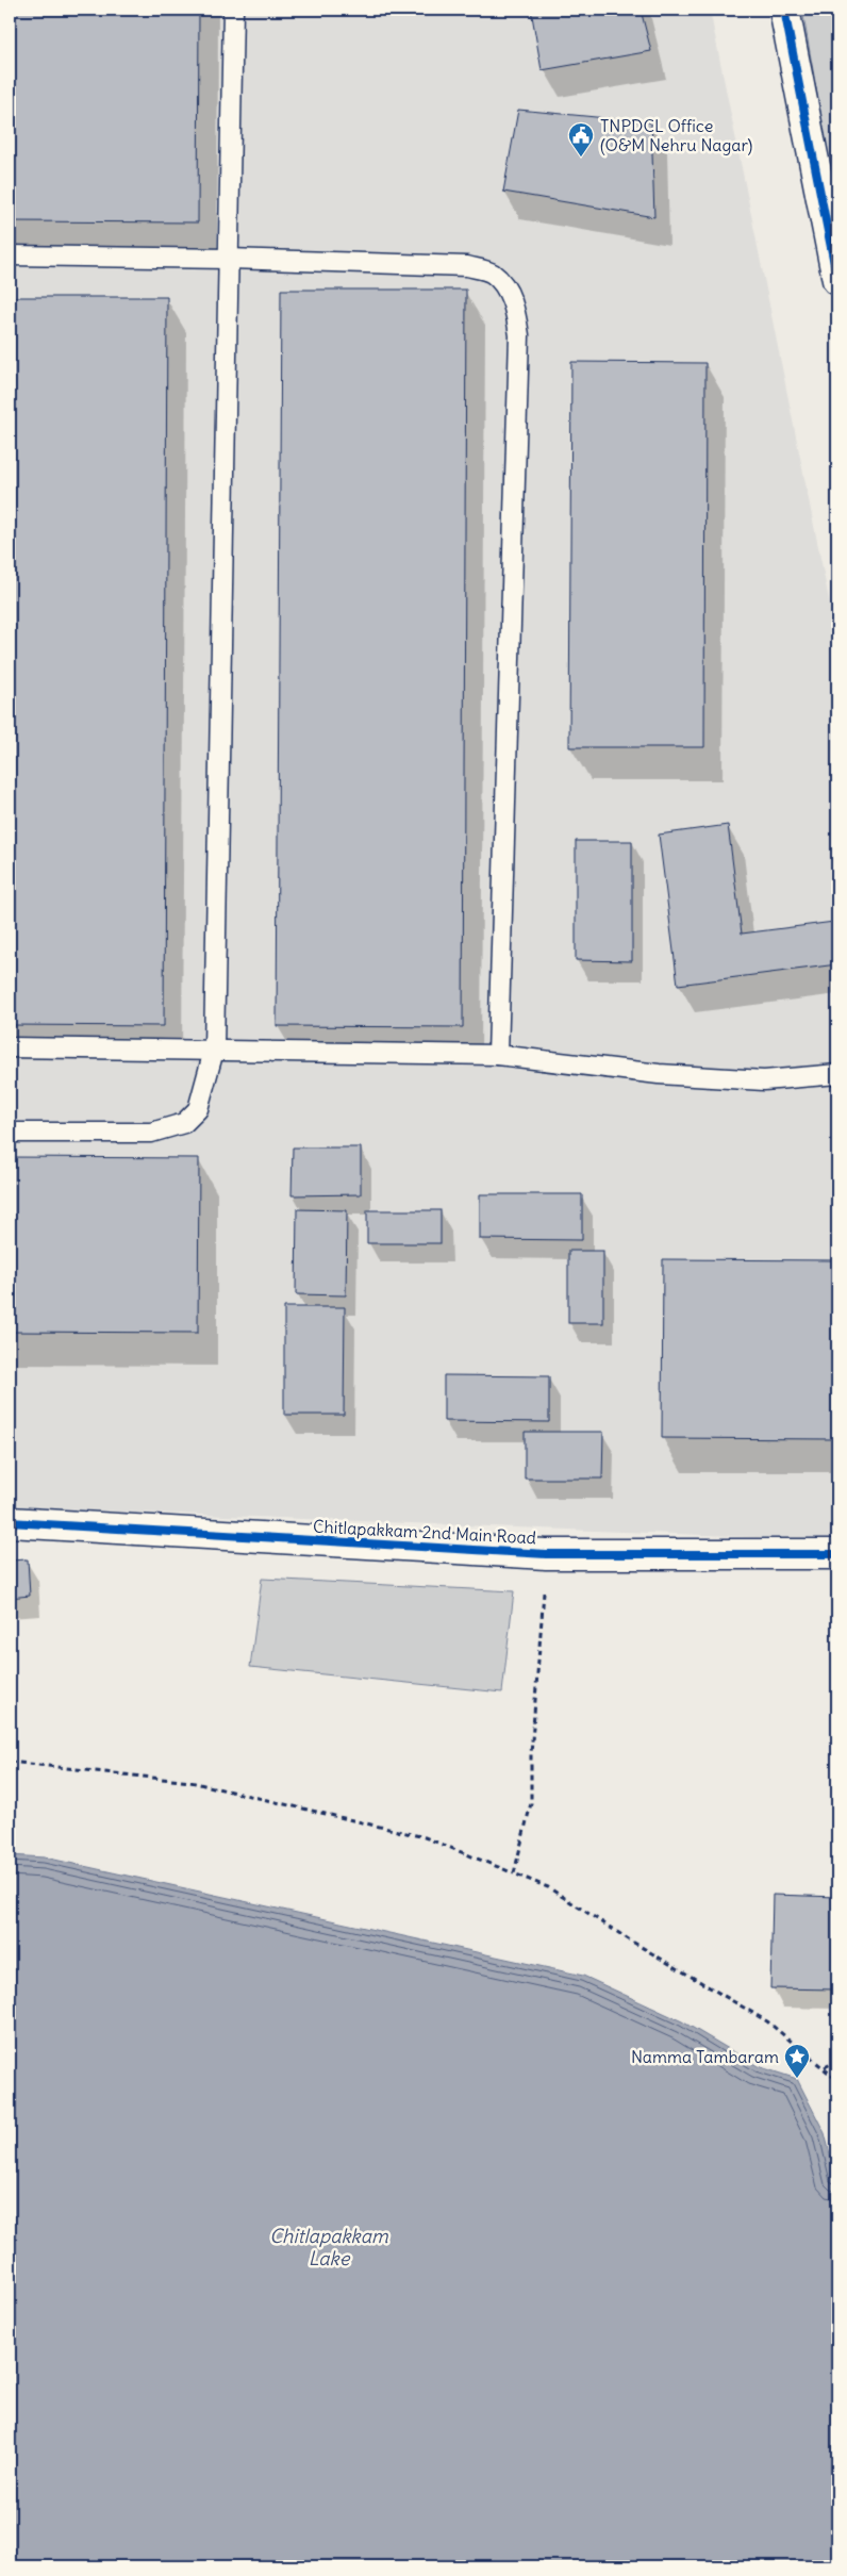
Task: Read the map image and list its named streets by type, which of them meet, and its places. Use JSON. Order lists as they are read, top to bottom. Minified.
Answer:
{"streets":{"street":["Chitlapakkam 2nd Main Road"]},"water":["Chitlapakkam Lake"],"places":{"public building":["TNPDCL Office (O&M Nehru Nagar)"],"place":["Namma Tambaram"]}}
